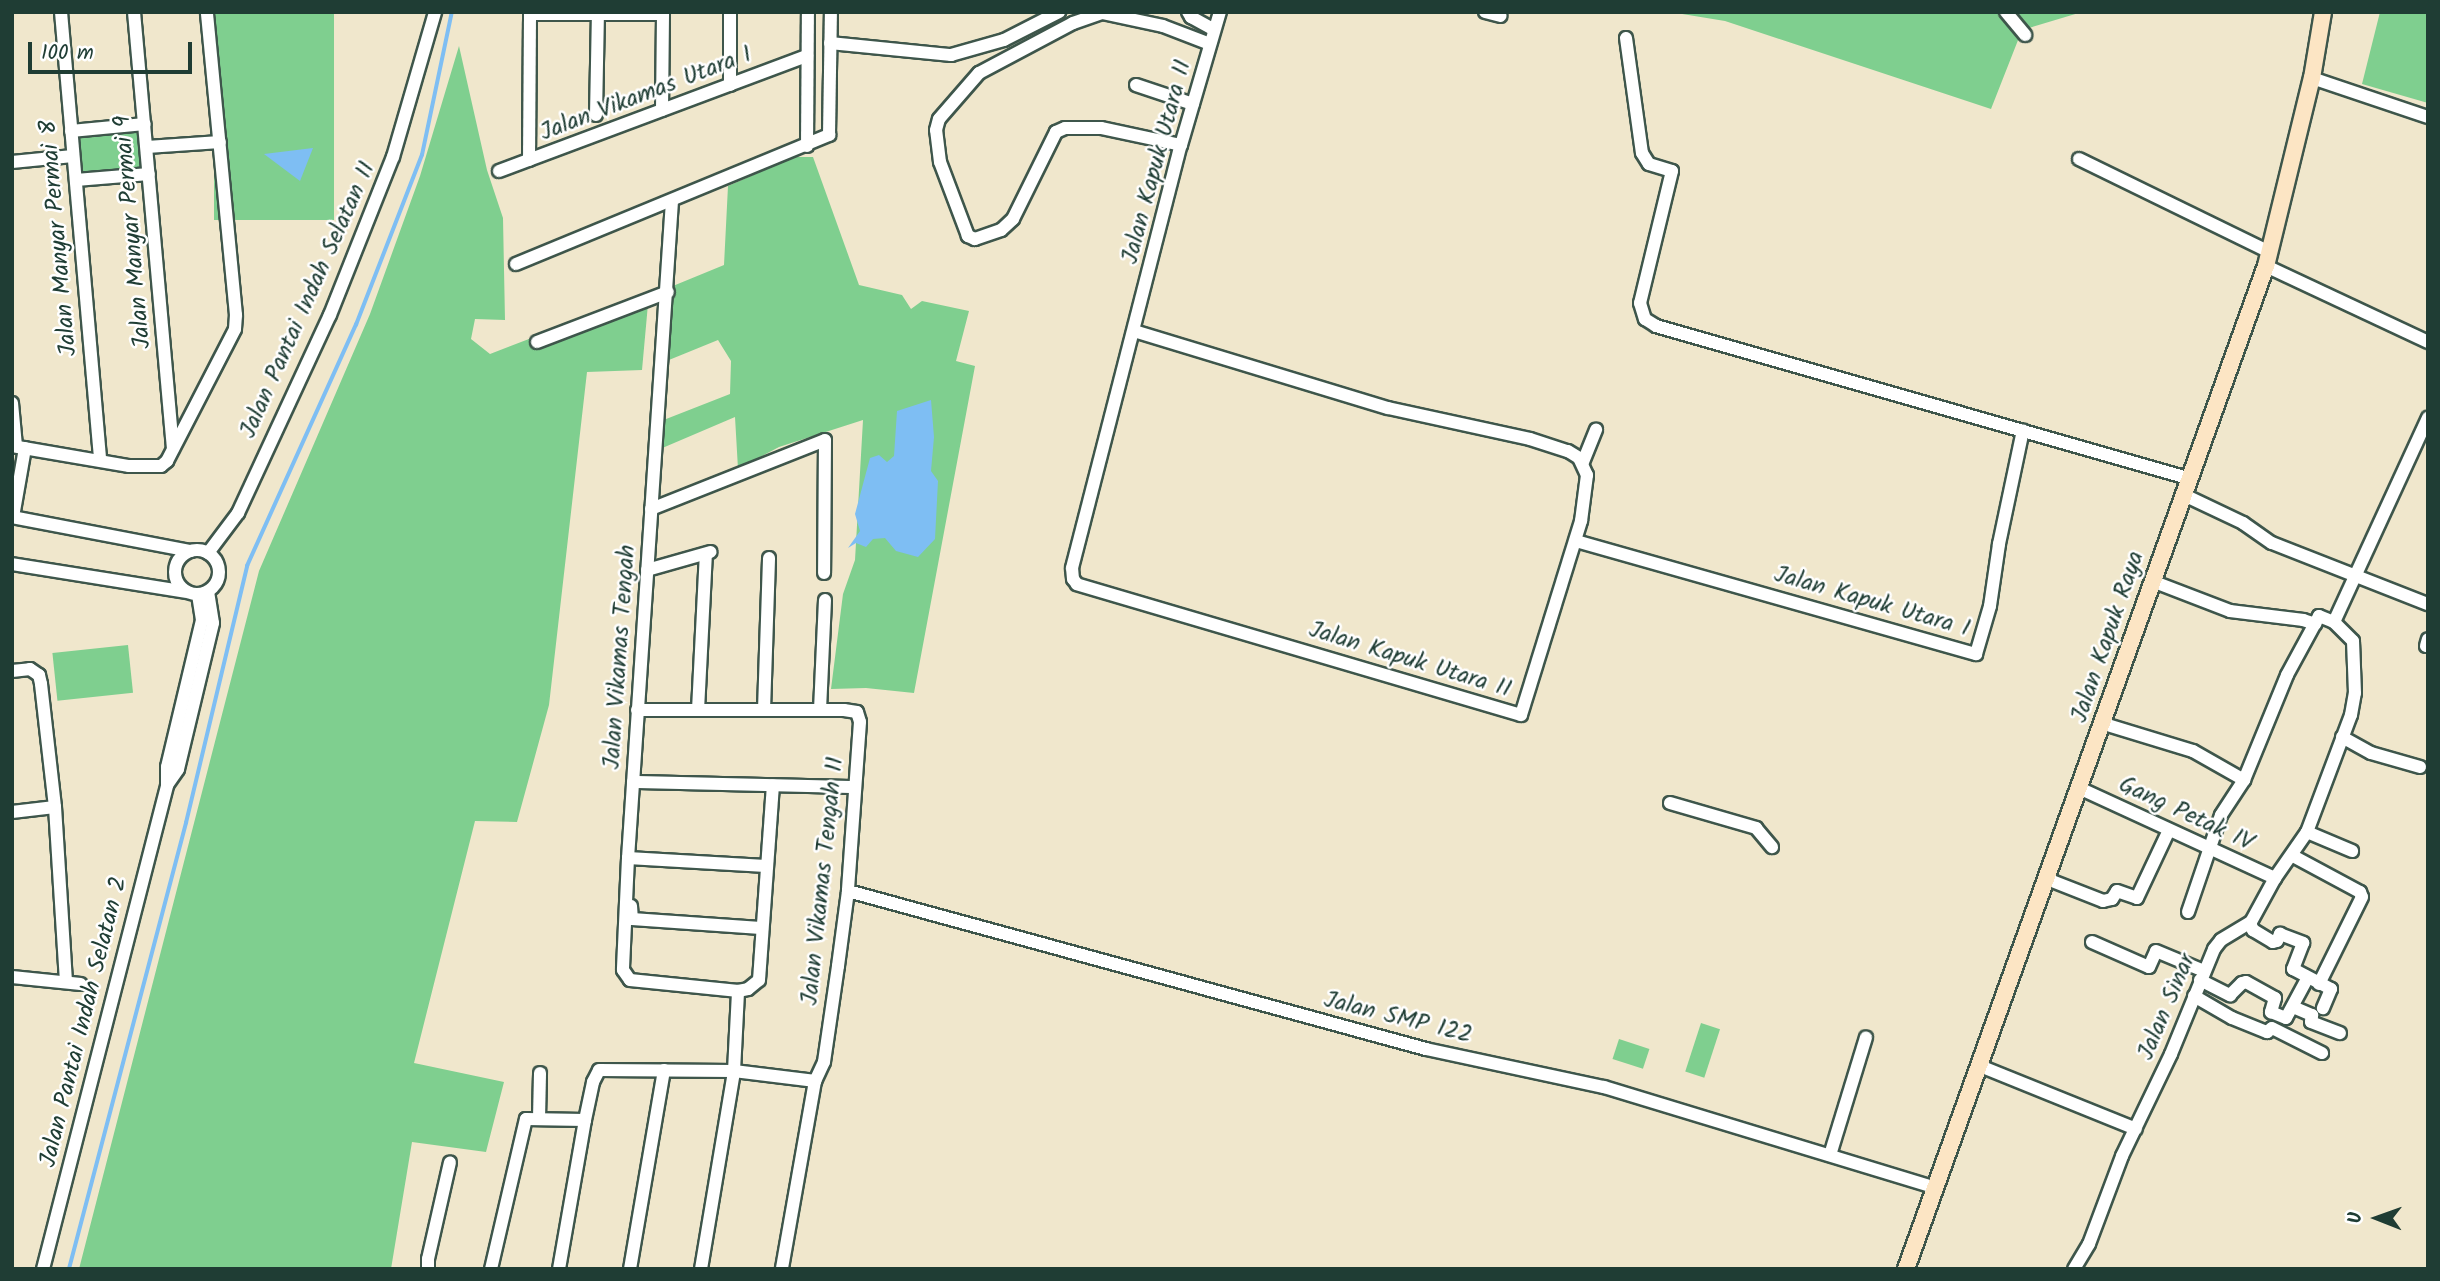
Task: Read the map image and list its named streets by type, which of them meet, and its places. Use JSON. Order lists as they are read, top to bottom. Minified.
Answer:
{"streets":{"main road":["Jalan Kapuk Raya"],"street":["Jalan Vikamas Utara I","Jalan Kapuk Utara II","Jalan Manyar Permai 9","Jalan Manyar Permai 8","Jalan Pantai Indah Selatan II","Jalan Kapuk Utara I","Jalan Vikamas Tengah","Gang Petak IV","Jalan Vikamas Tengah 11","Jalan Sinar","Jalan SMP 122","Jalan Pantai Indah Selatan 2"]},"crossings":[["Jalan Kapuk Utara II","Jalan Kapuk Utara I"],["Jalan Pantai Indah Selatan II","Jalan Pantai Indah Selatan 2"],["Jalan Kapuk Raya","Gang Petak IV"],["Jalan Kapuk Raya","Jalan SMP 122"],["Jalan Vikamas Tengah","Jalan Vikamas Tengah 11"],["Gang Petak IV","Jalan Sinar"],["Jalan Vikamas Tengah 11","Jalan SMP 122"]],"scale_bar":"100 m","north":"left"}
